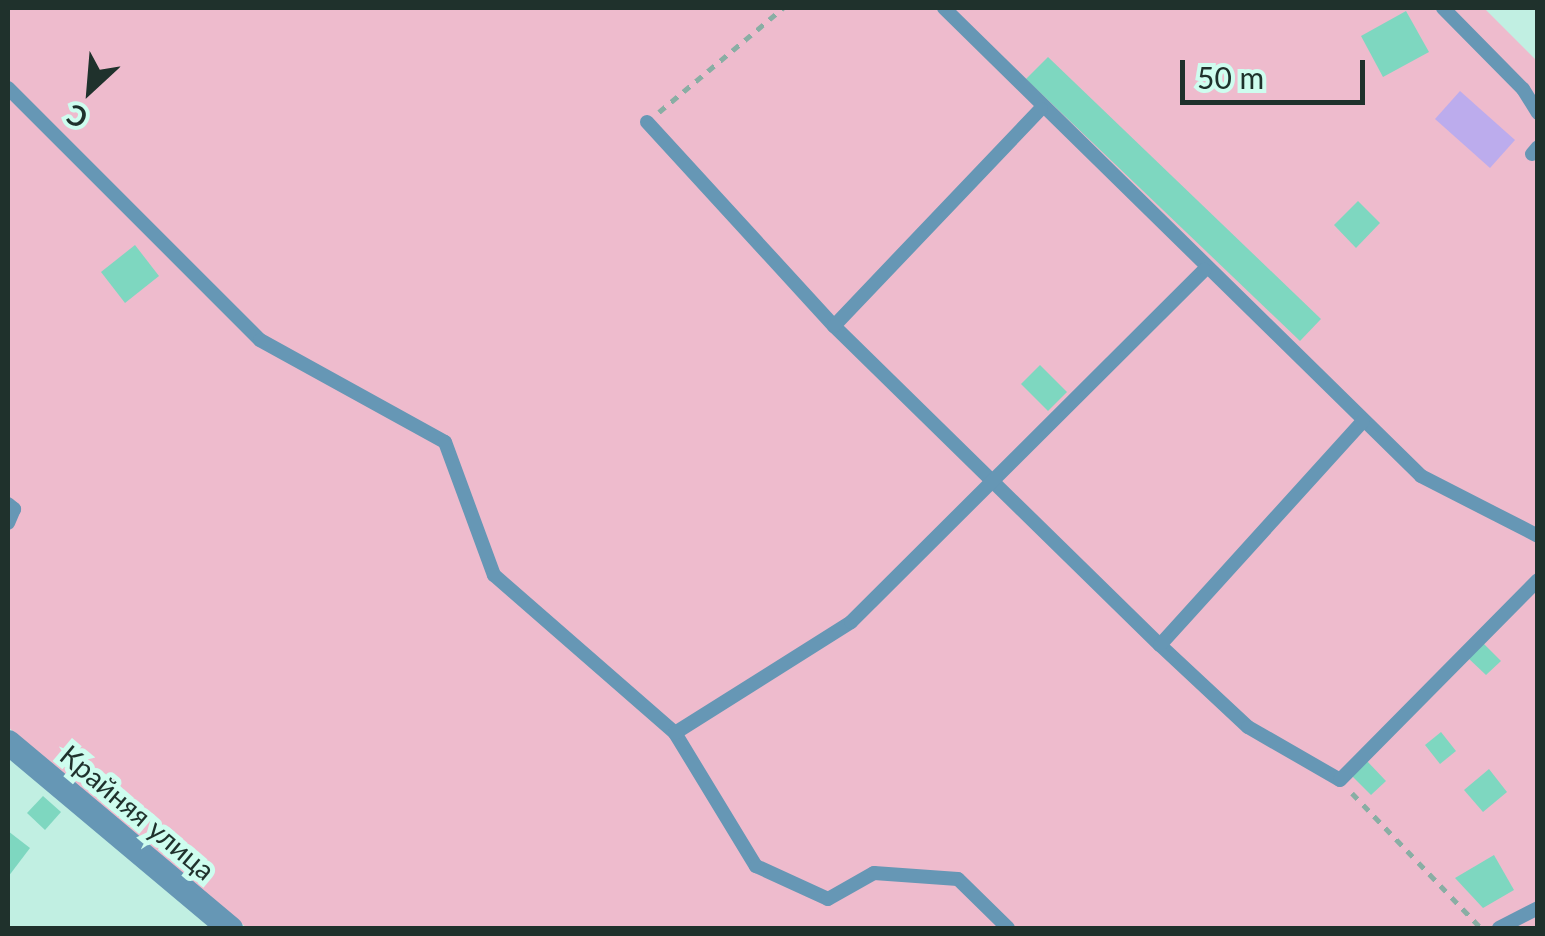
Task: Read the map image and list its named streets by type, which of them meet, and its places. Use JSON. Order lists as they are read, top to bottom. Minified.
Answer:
{"streets":{"street":["Крайняя улица"]},"scale_bar":"50 m","north":"bottom left"}
